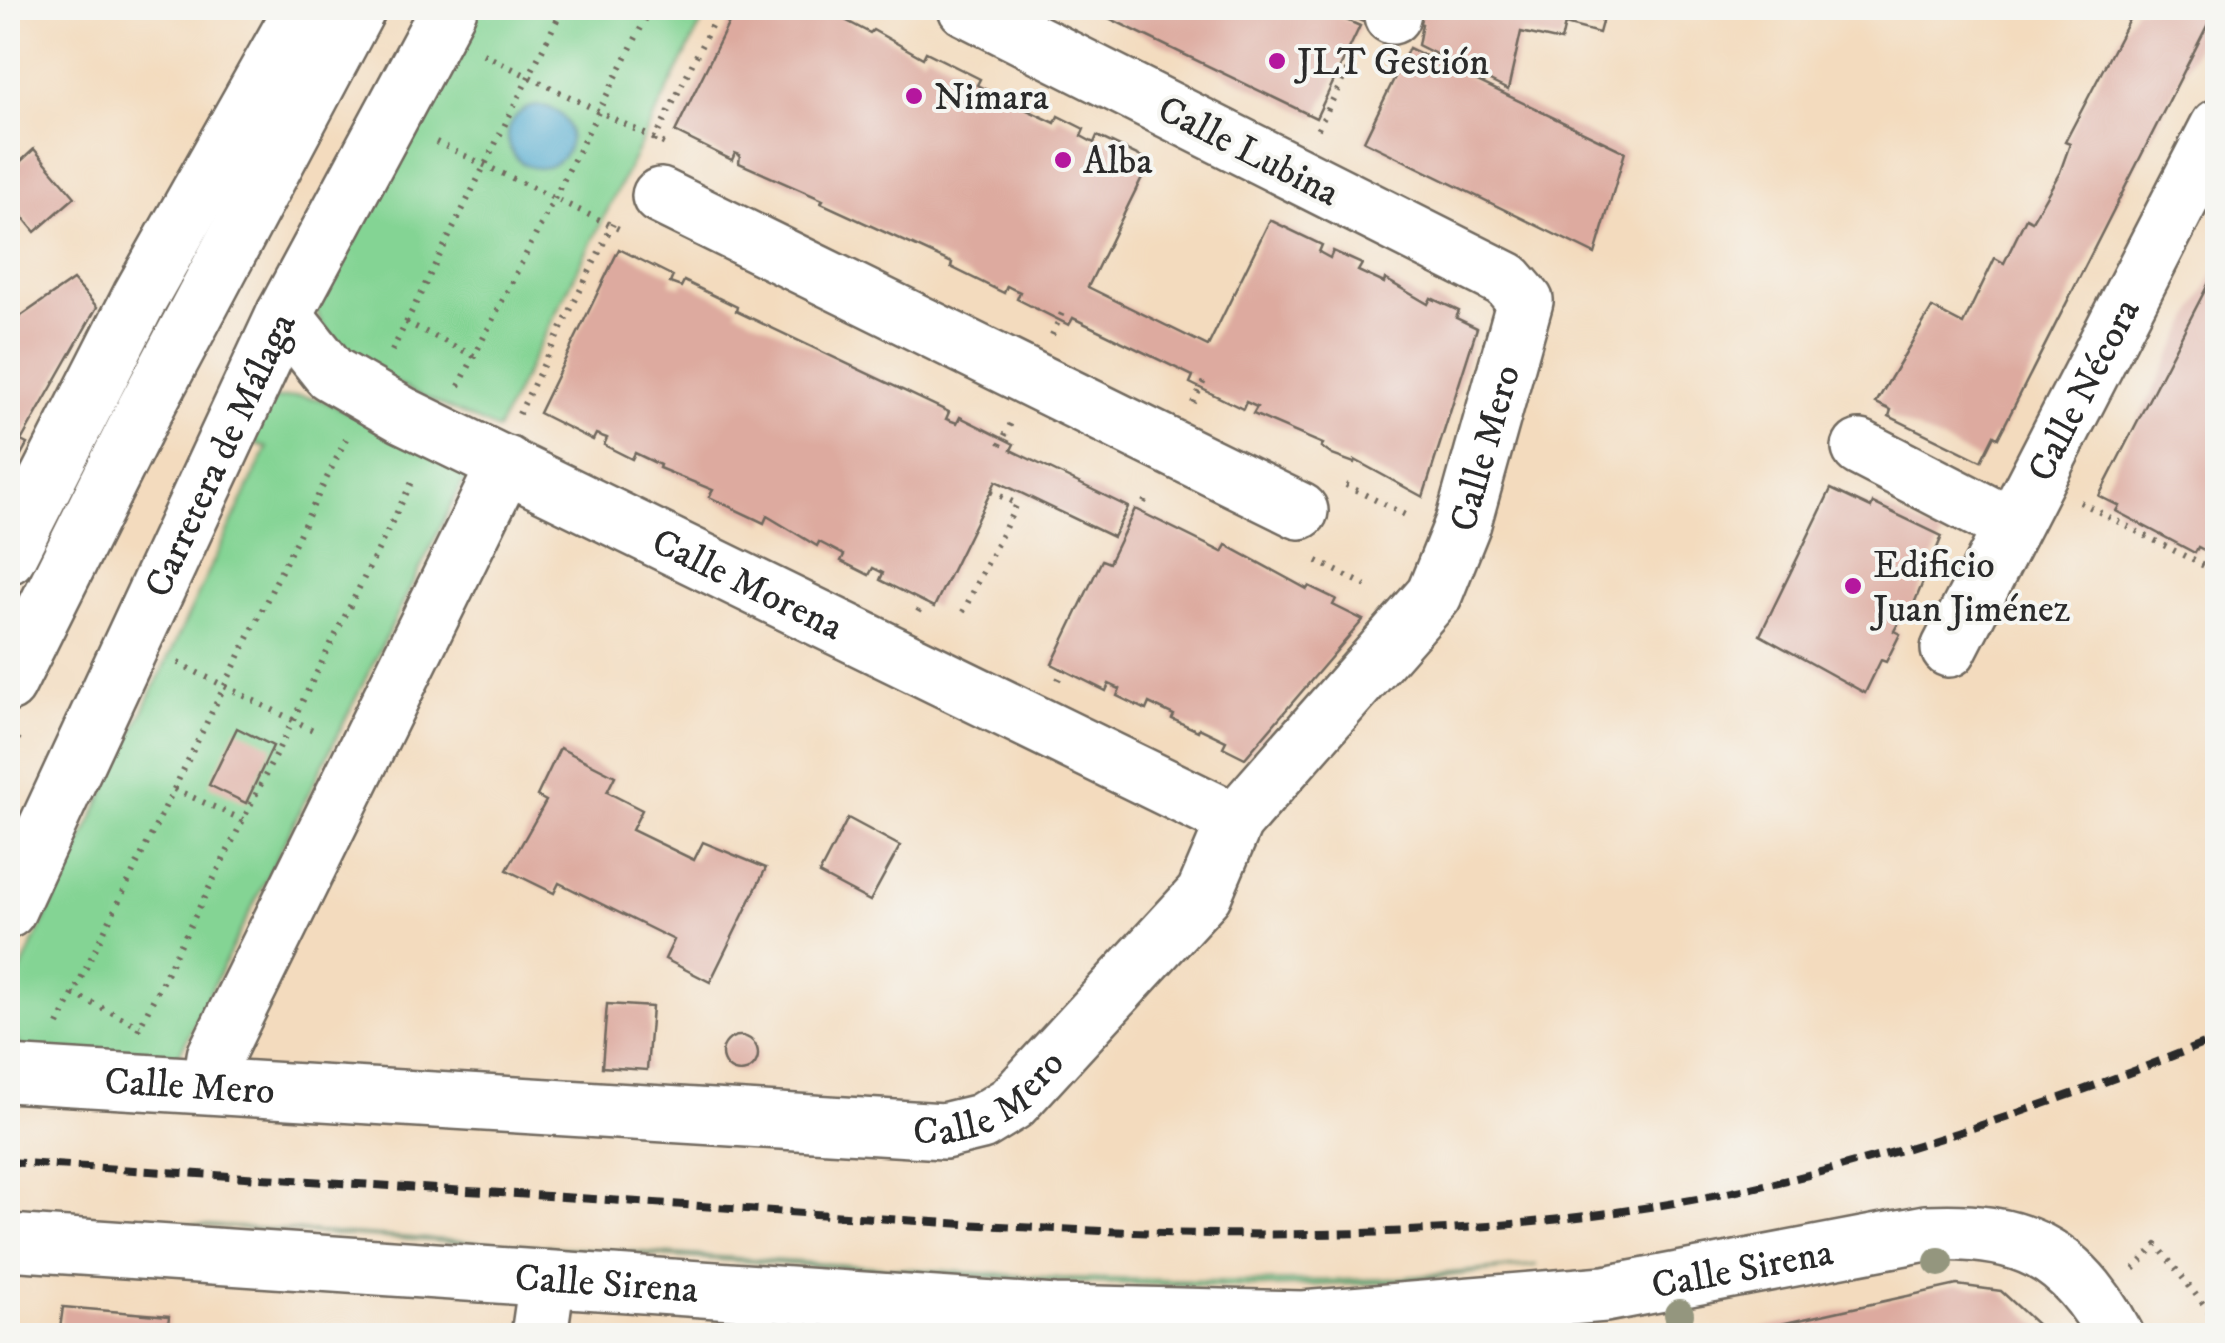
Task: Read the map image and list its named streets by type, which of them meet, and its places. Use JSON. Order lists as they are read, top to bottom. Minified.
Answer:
{"streets":{"street":["Calle Lubina","Calle Nécora","Calle Mero","Carretera de Málaga","Calle Morena","Calle Sirena"]},"crossings":[["Calle Lubina","Calle Mero"],["Calle Mero","Calle Morena"],["Carretera de Málaga","Calle Morena"]],"places":["JLT Gestión","Nimara","Alba","Edificio Juan Jiménez"]}
